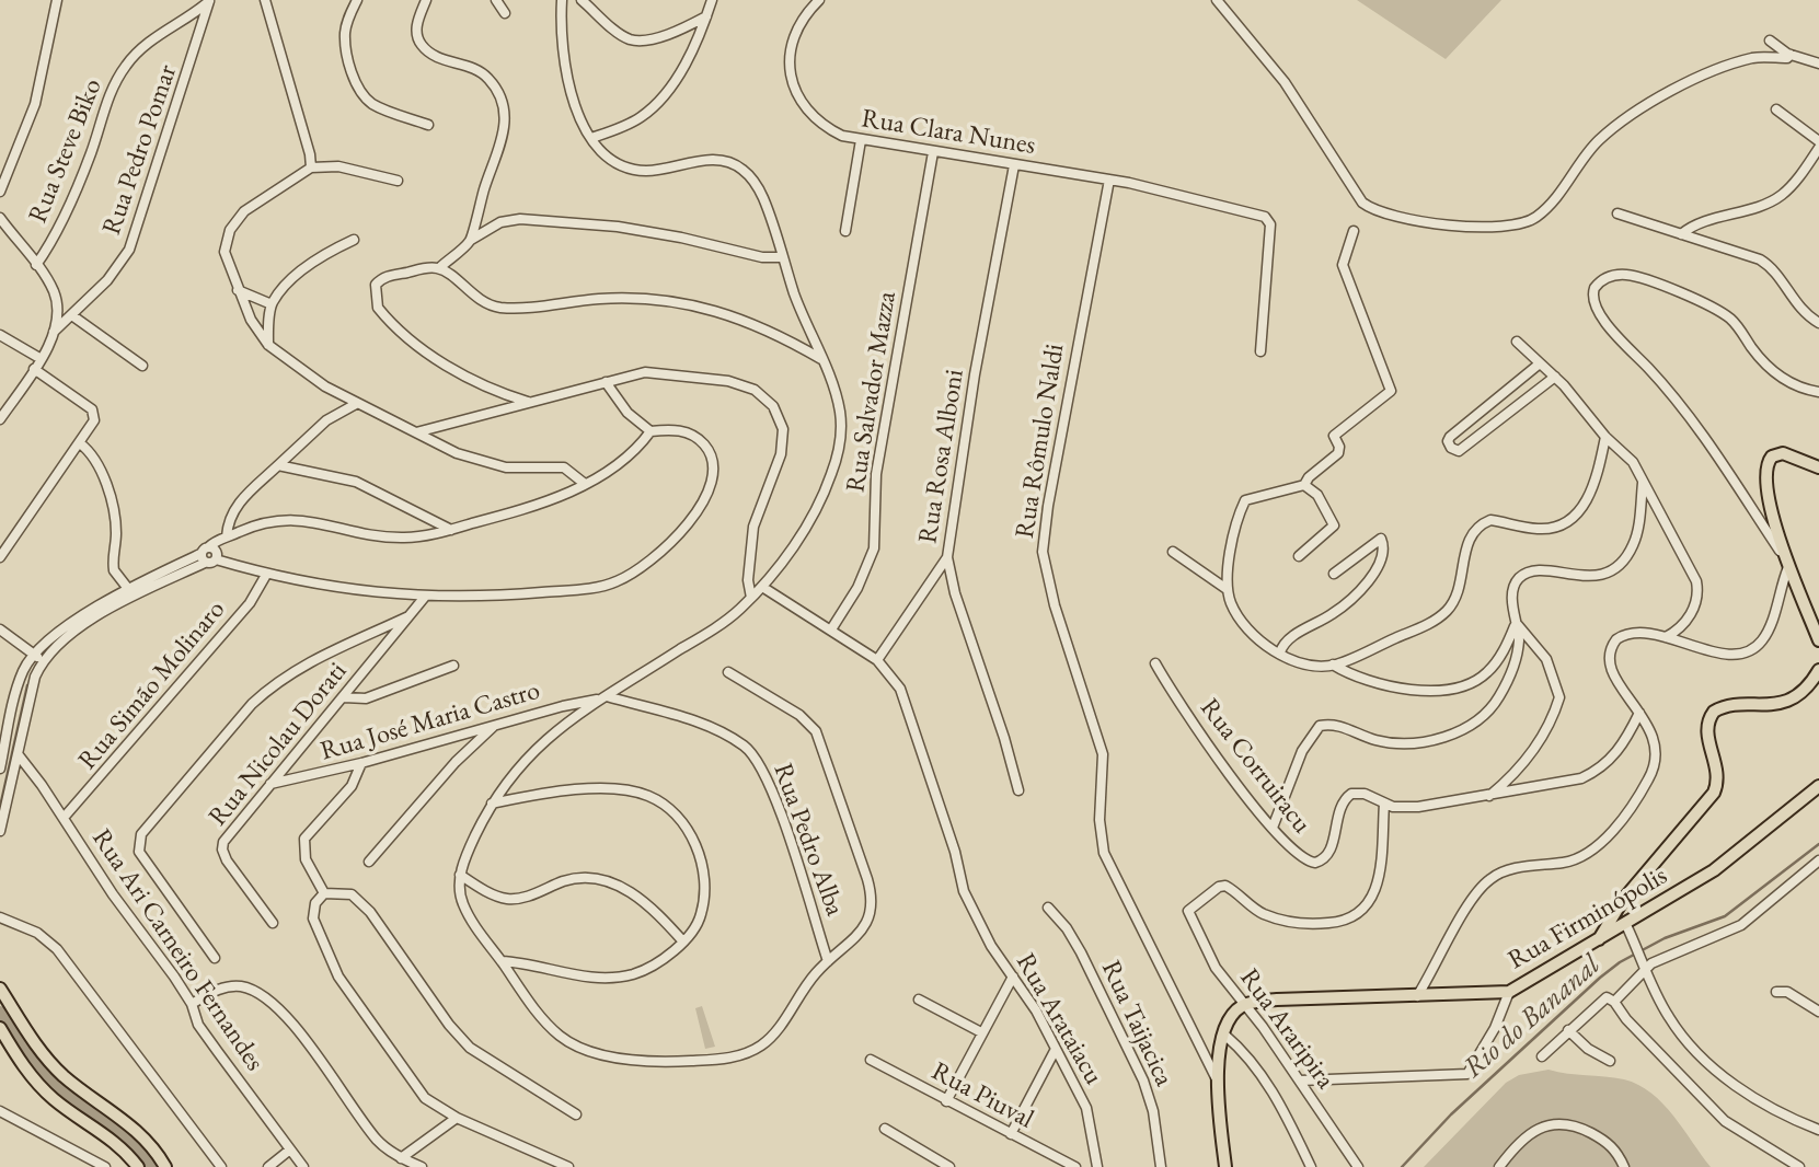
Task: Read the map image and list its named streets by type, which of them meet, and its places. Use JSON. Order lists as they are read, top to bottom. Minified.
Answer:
{"streets":{"main road":["Rua Firminópolis"],"street":["Rua Clara Nunes","Rua Pedro Pomar","Rua Steve Biko","Rua Salvador Mazza","Rua Rômulo Naldi","Rua Rosa Alboni","Rua Simão Molinaro","Rua José Maria Castro","Rua Nicolau Dorati","Rua Corruiracu","Rua Pedro Alba","Rua Ari Carneiro Fernandes","Rua Arataiacu","Rua Taijacica","Rua Araripira","Rua Piuval"]},"crossings":[["Rua Clara Nunes","Rua Salvador Mazza"],["Rua Clara Nunes","Rua Rômulo Naldi"],["Rua Clara Nunes","Rua Rosa Alboni"],["Rua Pedro Pomar","Rua Steve Biko"],["Rua Salvador Mazza","Rua Arataiacu"],["Rua Simão Molinaro","Rua Ari Carneiro Fernandes"],["Rua José Maria Castro","Rua Nicolau Dorati"],["Rua José Maria Castro","Rua Pedro Alba"],["Rua Corruiracu","Rua Araripira"],["Rua Firminópolis","Rua Araripira"]],"water":["Rio do Bananal"]}
